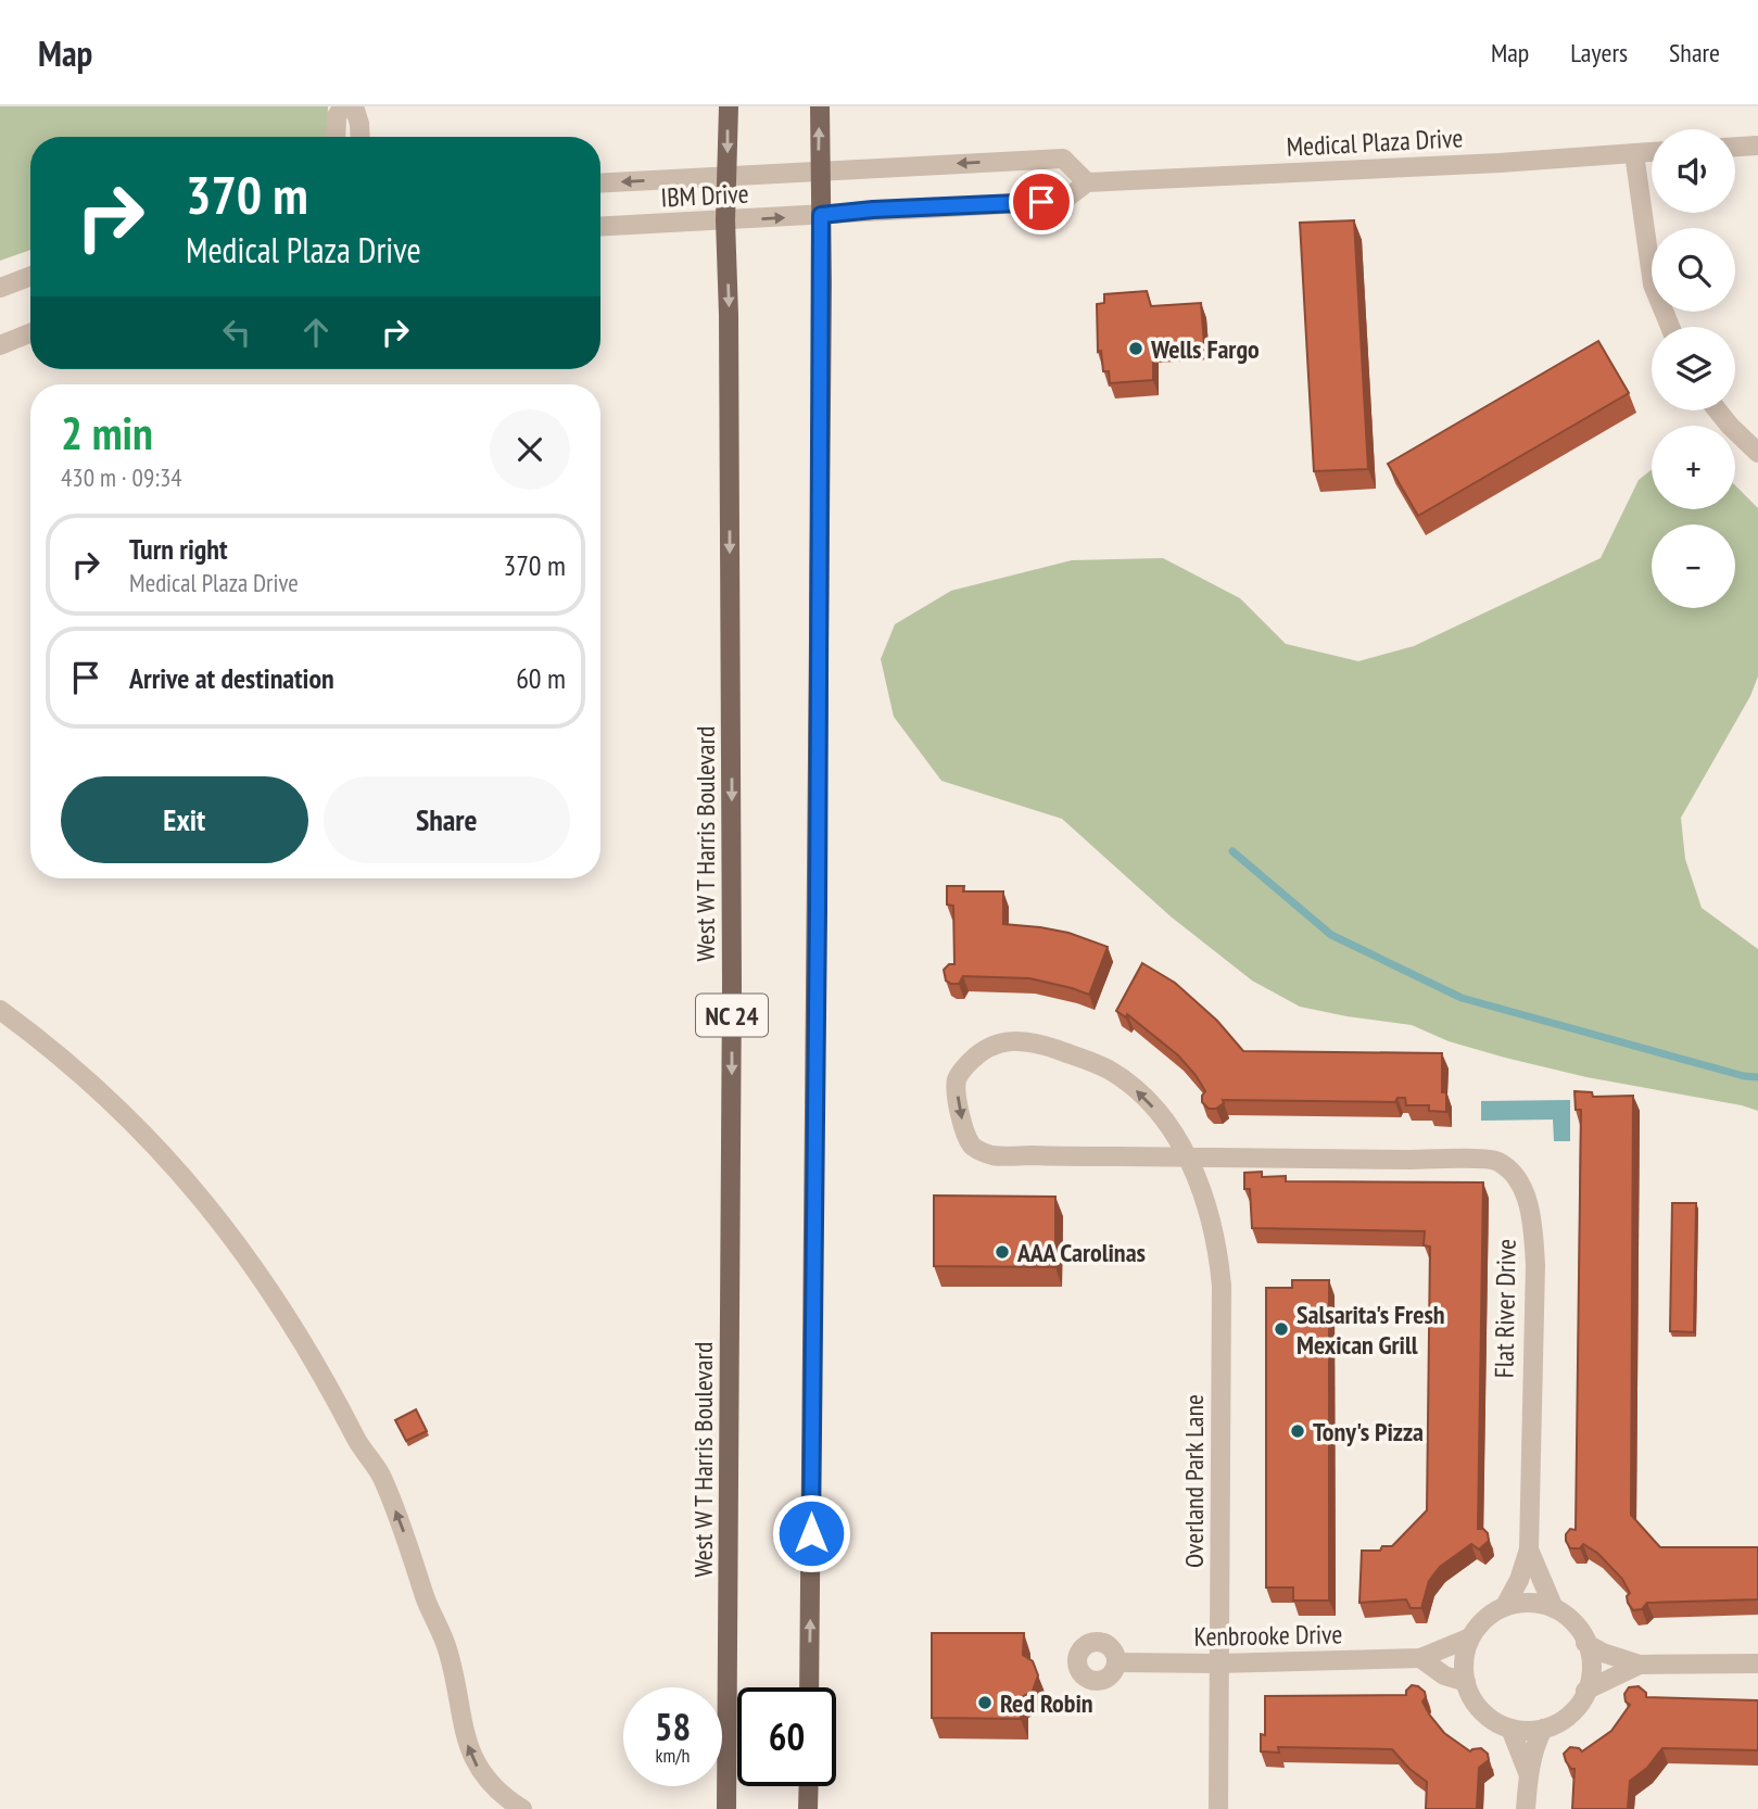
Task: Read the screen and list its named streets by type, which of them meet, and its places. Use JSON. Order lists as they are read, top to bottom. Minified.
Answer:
{"streets":{"main road":["West W T Harris Boulevard","NC 24"],"street":["Medical Plaza Drive","IBM Drive","Flat River Drive","Overland Park Lane","Kenbrooke Drive"]},"crossings":[["Medical Plaza Drive","IBM Drive"],["IBM Drive","West W T Harris Boulevard"],["Flat River Drive","Overland Park Lane"],["Flat River Drive","Kenbrooke Drive"],["Overland Park Lane","Kenbrooke Drive"]],"places":["Wells Fargo","AAA Carolinas","Salsarita's Fresh Mexican Grill","Tony's Pizza","Red Robin"],"page":{"header":"Map","nav":["Map","Layers","Share"],"map_buttons":["+","−"],"turn":["370 m","Medical Plaza Drive"],"heading":["2 min","430 m · 09:34"],"list":[{"name":"Turn right","note":"Medical Plaza Drive","value":"370 m"},{"name":"Arrive at destination","value":"60 m"}],"buttons":["Exit","Share"],"speed":"58 km/h","limit":"60"}}
